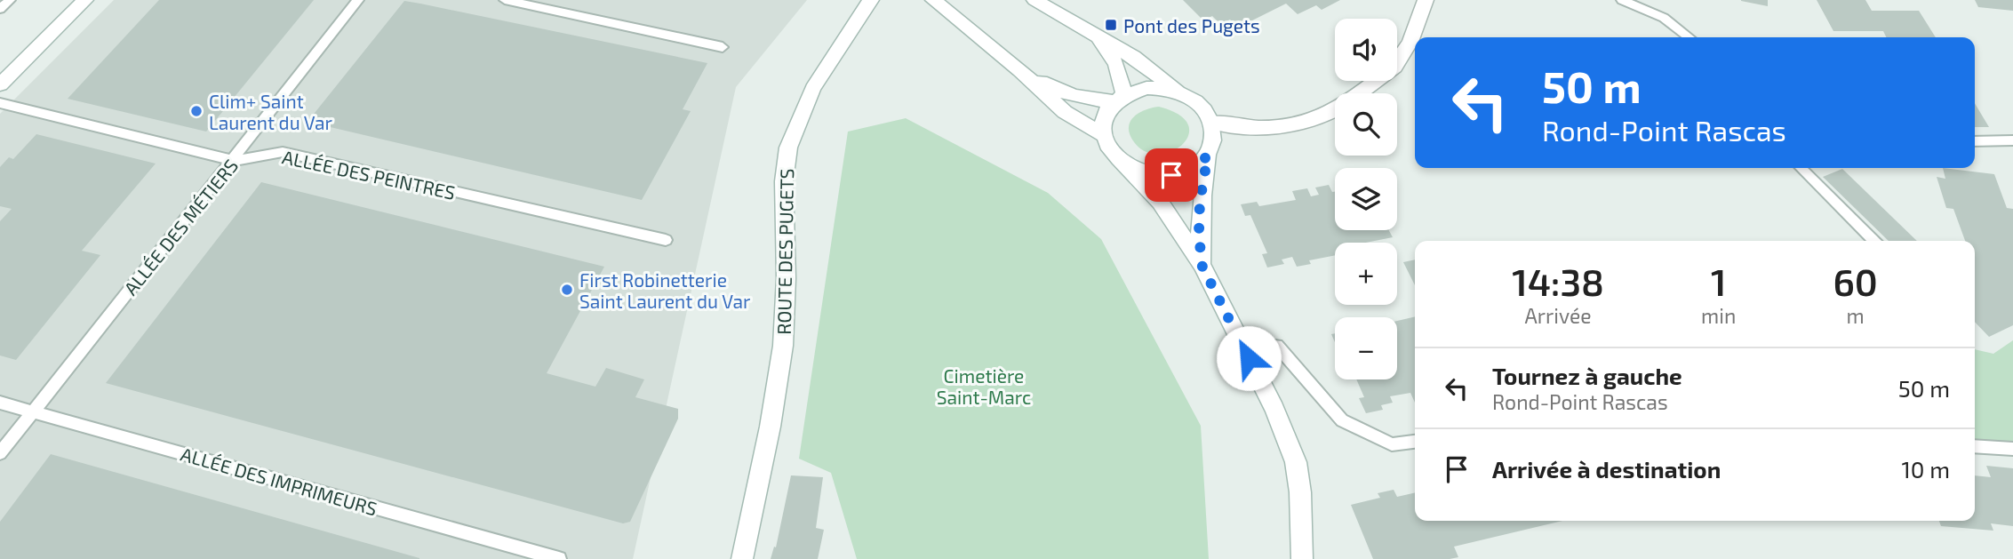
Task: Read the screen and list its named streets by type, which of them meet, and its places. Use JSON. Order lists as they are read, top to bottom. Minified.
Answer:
{"streets":{"street":["ROUTE DES PUGETS"],"lane":["ALLÉE DES PEINTRES","ALLÉE DES MÉTIERS","ALLÉE DES IMPRIMEURS"]},"crossings":[["ALLÉE DES PEINTRES","ALLÉE DES MÉTIERS"],["ALLÉE DES MÉTIERS","ALLÉE DES IMPRIMEURS"]],"parks":["Cimetière Saint-Marc"],"places":{"transit":["Pont des Pugets"],"other":["Clim+ Saint Laurent du Var","First Robinetterie Saint Laurent du Var"]},"page":{"map_buttons":["+","−"],"turn":["50 m","Rond-Point Rascas"],"eta":["14:38","Arrivée","1","min","60","m"],"list":[{"name":"Tournez à gauche","note":"Rond-Point Rascas","value":"50 m"},{"name":"Arrivée à destination","value":"10 m"}]}}
